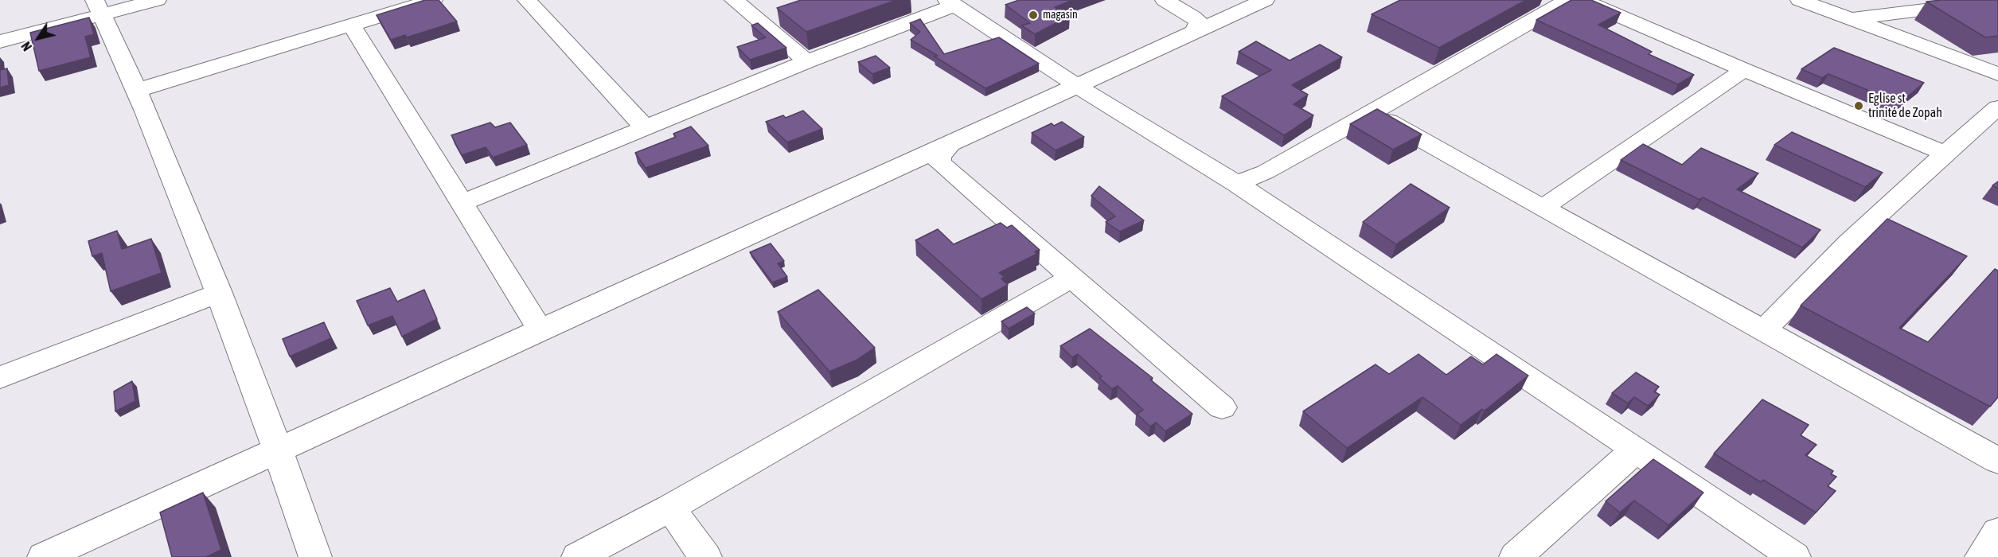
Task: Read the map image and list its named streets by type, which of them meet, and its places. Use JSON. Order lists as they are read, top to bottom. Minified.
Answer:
{"places":["magasin","Eglise st trinité de Zopah"],"north":"bottom left"}
